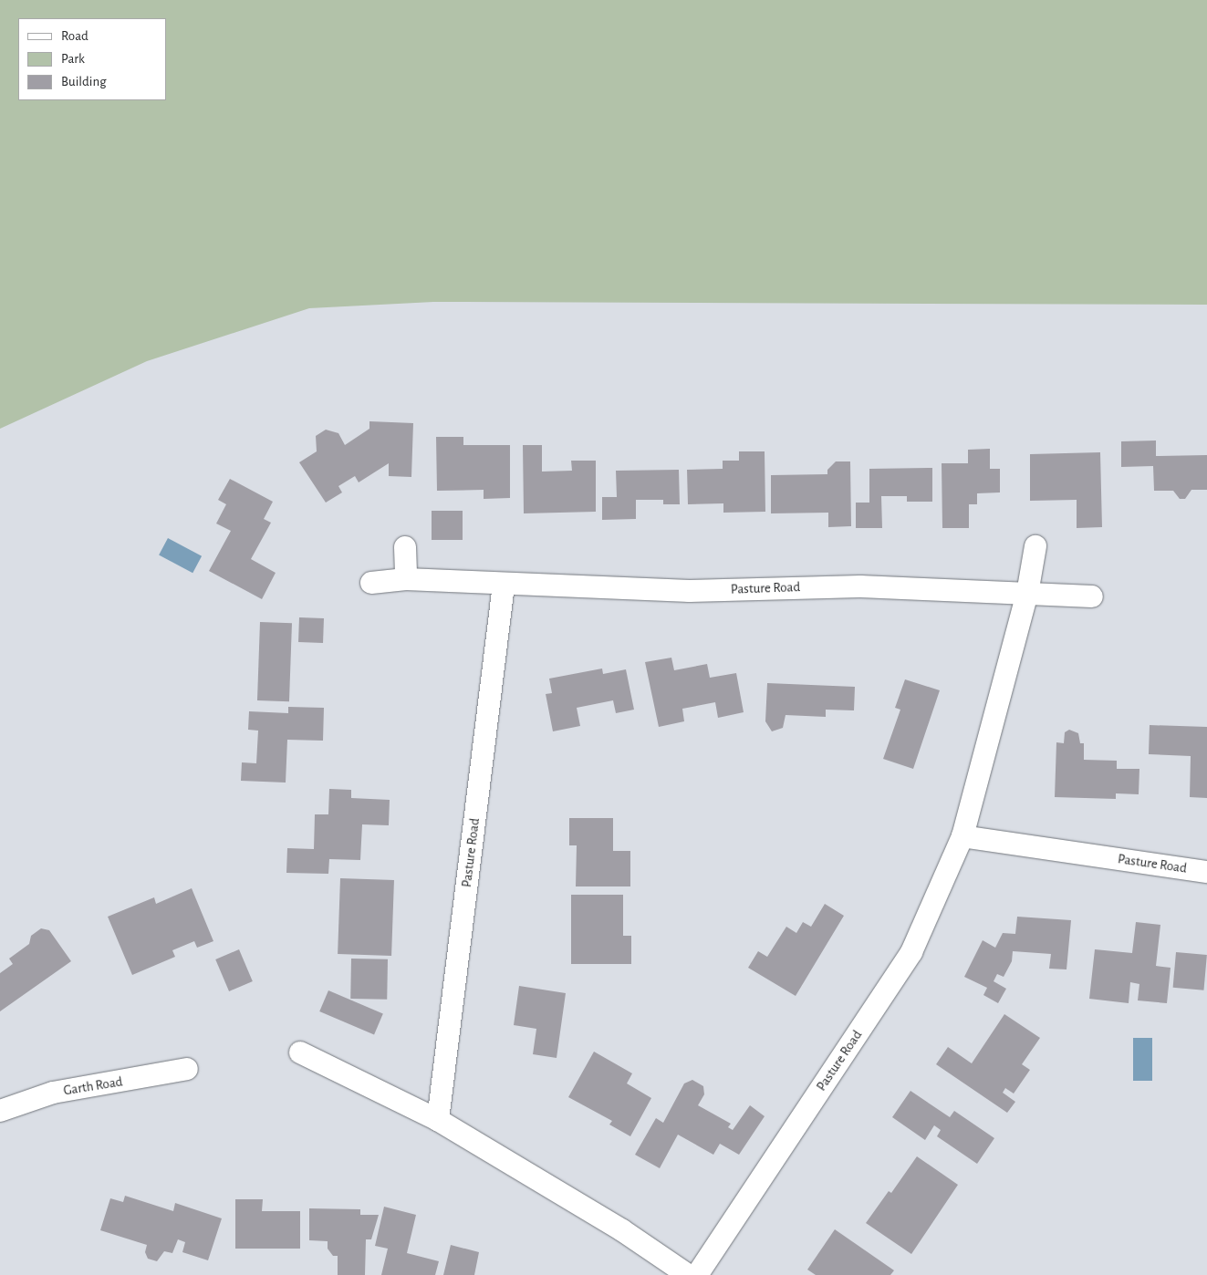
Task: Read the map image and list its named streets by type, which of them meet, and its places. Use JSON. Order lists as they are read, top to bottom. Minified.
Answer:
{"streets":{"street":["Pasture Road","Garth Road"]},"legend":["Road","Park","Building"]}
